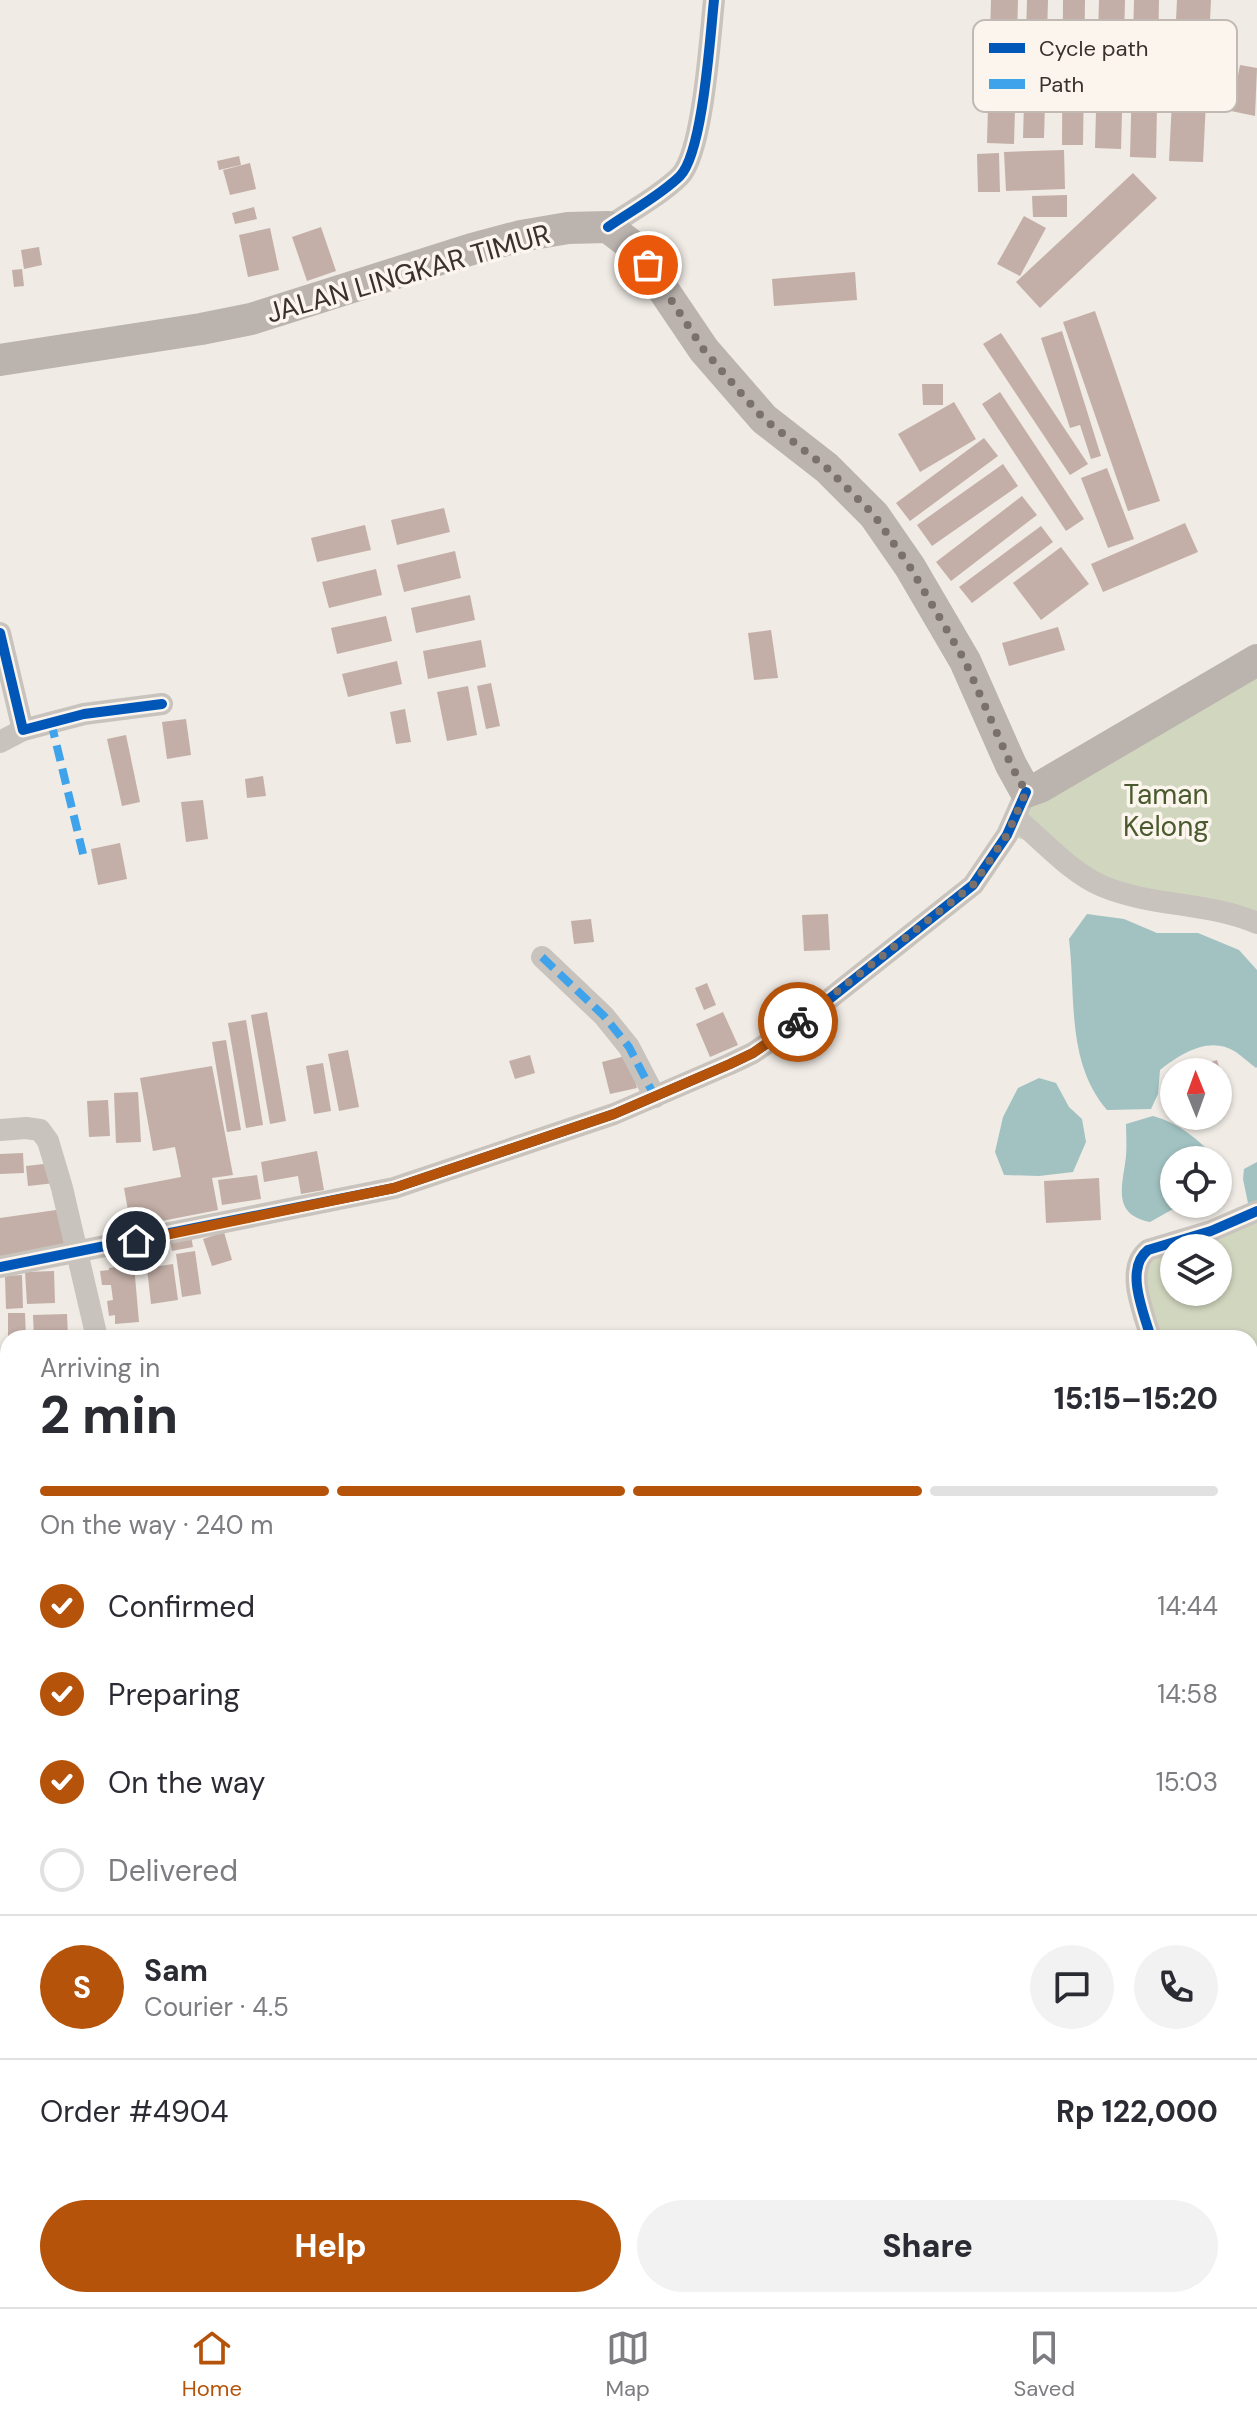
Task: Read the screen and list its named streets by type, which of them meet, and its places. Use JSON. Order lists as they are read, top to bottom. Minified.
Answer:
{"streets":{"main road":["JALAN LINGKAR TIMUR"]},"parks":["Taman Kelong"],"legend":["Cycle path","Path"],"north":"top","page":{"heading":["2 min","Arriving in","15:15–15:20"],"panel":["Sam","Courier · 4.5","Order #4904","Rp 122,000"],"bar":"On the way · 240 m","list":[["Confirmed","14:44"],["Preparing","14:58"],["On the way","15:03"],"Delivered"],"round":"S","buttons":["Help","Share"],"tabs":["Home","Map","Saved"]}}
